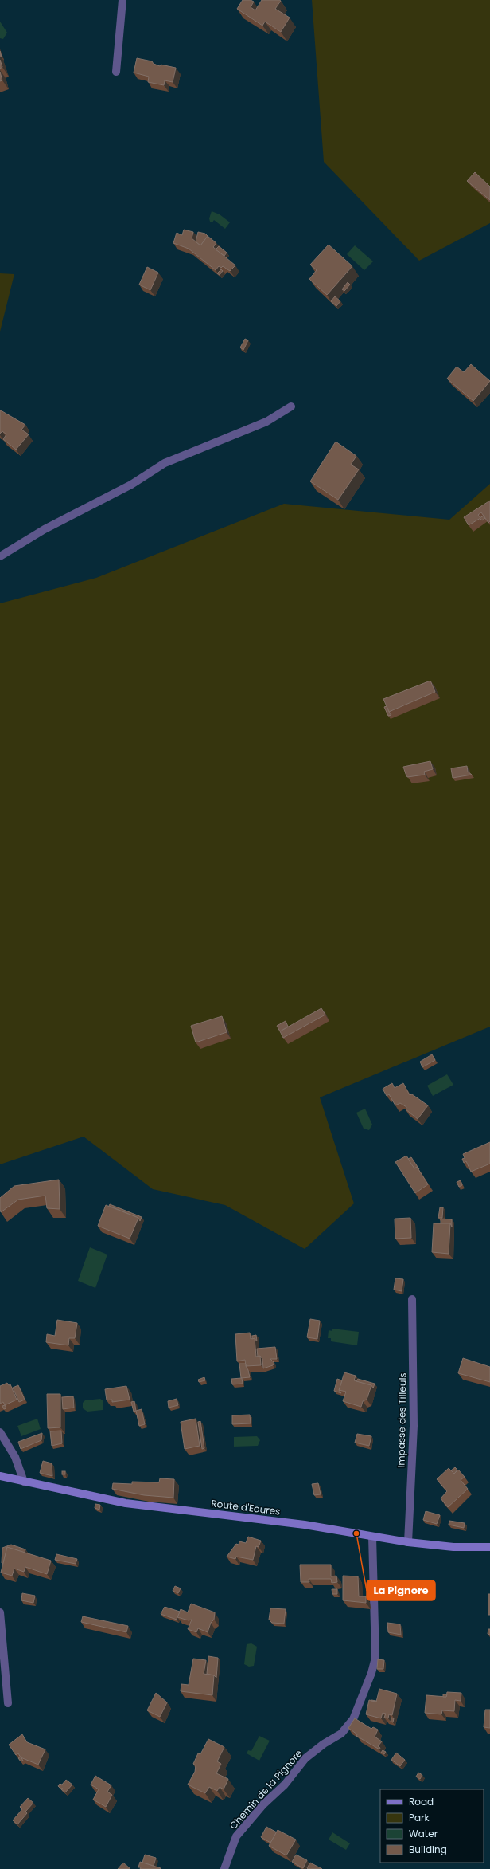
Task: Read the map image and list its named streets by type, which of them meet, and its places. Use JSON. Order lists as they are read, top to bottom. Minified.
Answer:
{"streets":{"street":["Impasse des Tilleuls","Route d'Eoures","Chemin de la Pignore"]},"crossings":[["Impasse des Tilleuls","Route d'Eoures"],["Route d'Eoures","Chemin de la Pignore"]],"places":["La Pignore"],"legend":["Road","Park","Water","Building"]}
